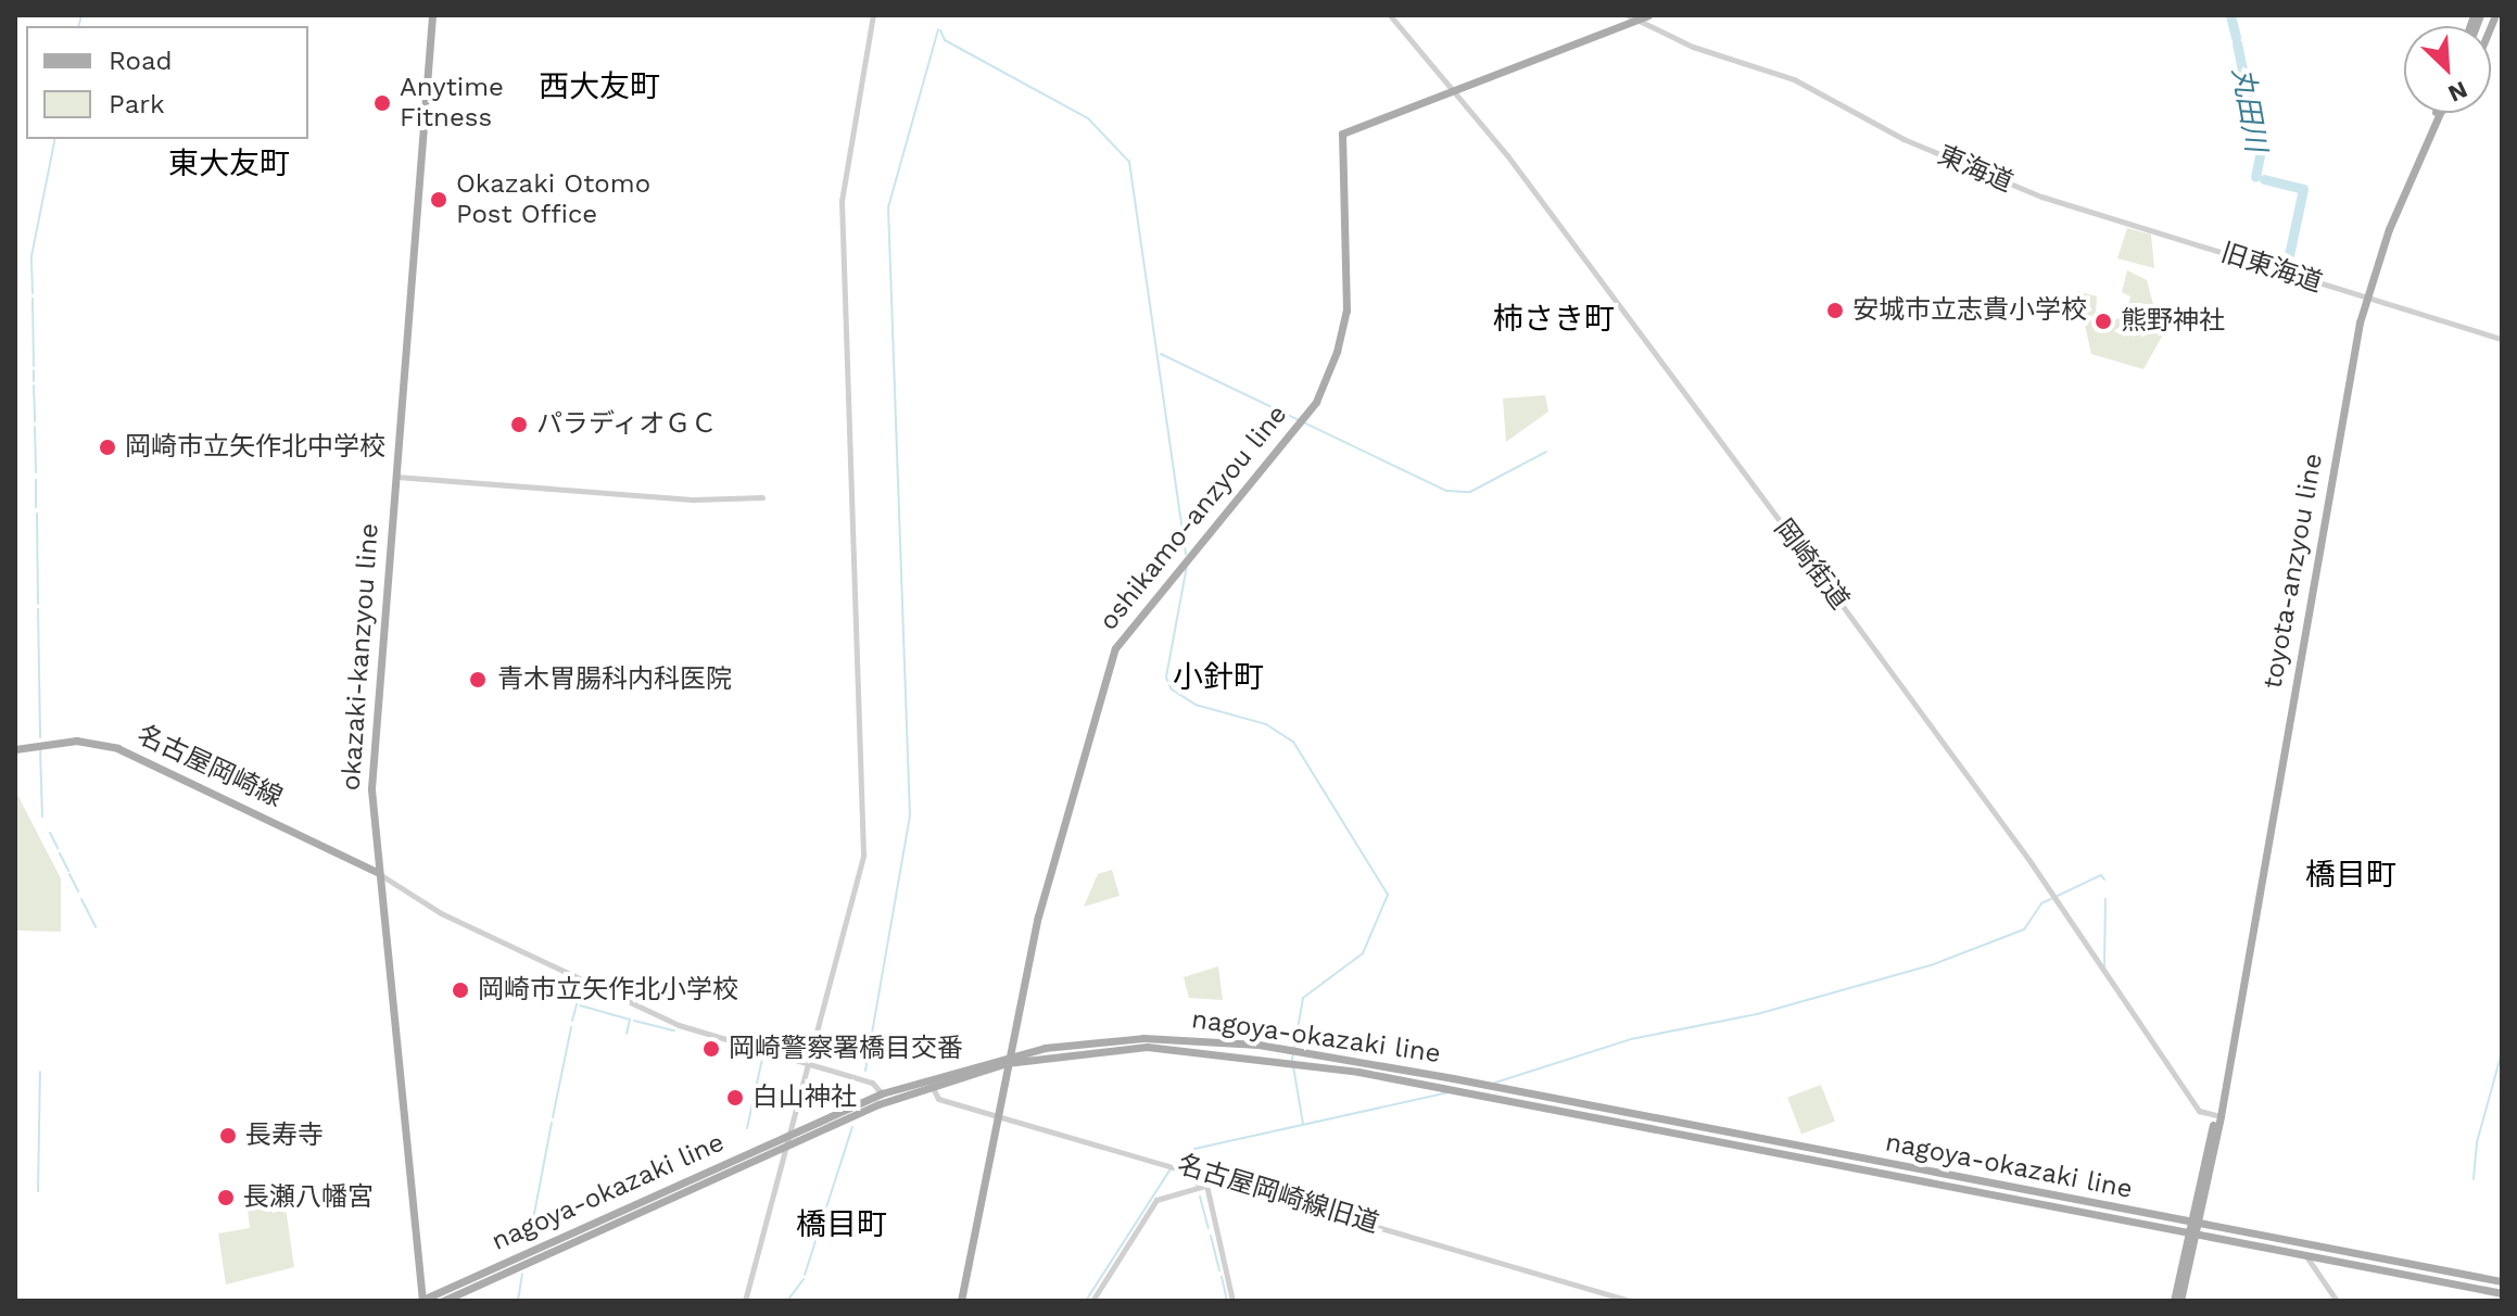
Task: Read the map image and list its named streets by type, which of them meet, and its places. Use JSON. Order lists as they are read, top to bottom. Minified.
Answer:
{"streets":{"main road":["oshikamo-anzyou line","toyota-anzyou line","okazaki-kanzyou line","名古屋岡崎線","nagoya-okazaki line"],"street":["東海道","旧東海道","岡崎街道","名古屋岡崎線旧道"]},"crossings":[["東海道","旧東海道"],["東海道","oshikamo-anzyou line"],["旧東海道","toyota-anzyou line"],["oshikamo-anzyou line","岡崎街道"],["oshikamo-anzyou line","nagoya-okazaki line"],["oshikamo-anzyou line","名古屋岡崎線旧道"],["岡崎街道","toyota-anzyou line"],["toyota-anzyou line","nagoya-okazaki line"],["okazaki-kanzyou line","名古屋岡崎線"],["okazaki-kanzyou line","nagoya-okazaki line"],["nagoya-okazaki line","名古屋岡崎線旧道"]],"districts":["西大友町","東大友町","柿さき町","小針町","橋目町","橋目町"],"water":["丸田川"],"places":["Anytime Fitness","Okazaki Otomo Post Office","安城市立志貴小学校","熊野神社","パラディオＧＣ","岡崎市立矢作北中学校","青木胃腸科内科医院","岡崎市立矢作北小学校","岡崎警察署橋目交番","白山神社","長寿寺","長瀬八幡宮"],"legend":["Road","Park"],"north":"bottom right"}
